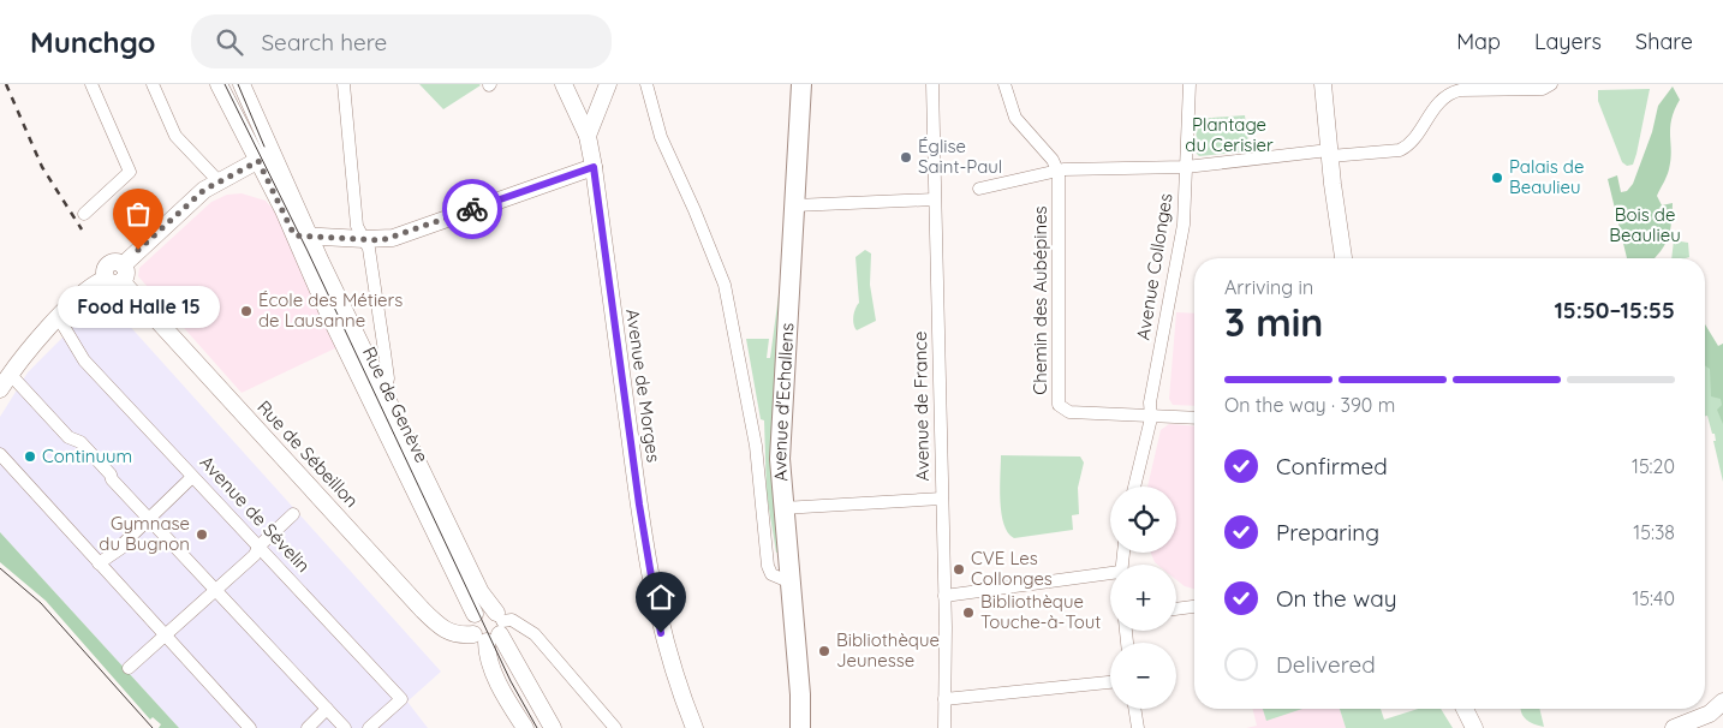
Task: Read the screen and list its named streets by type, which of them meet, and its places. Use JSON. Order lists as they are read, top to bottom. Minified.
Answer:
{"streets":{"main road":["Avenue d'Echallens"],"street":["Avenue Collonges","Chemin des Aubépines","Avenue de Morges","Rue de Genève","Avenue de France","Rue de Sébeillon","Avenue de Sévelin"]},"crossings":[["Avenue Collonges","Chemin des Aubépines"],["Rue de Genève","Rue de Sébeillon"]],"parks":["Plantage du Cerisier","Bois de Beaulieu"],"places":["Église Saint-Paul","Palais de Beaulieu","Food Halle 15","École des Métiers de Lausanne","Continuum","Gymnase du Bugnon","CVE Les Collonges","Bibliothèque Touche-à-Tout","Bibliothèque Jeunesse"],"page":{"header":"Munchgo","search":"Search here","nav":["Map","Layers","Share"],"heading":["3 min","Arriving in","15:50–15:55"],"bubble":"Food Halle 15","bar":"On the way · 390 m","list":[["Confirmed","15:20"],["Preparing","15:38"],["On the way","15:40"],"Delivered"],"map_buttons":["+","−"]}}
